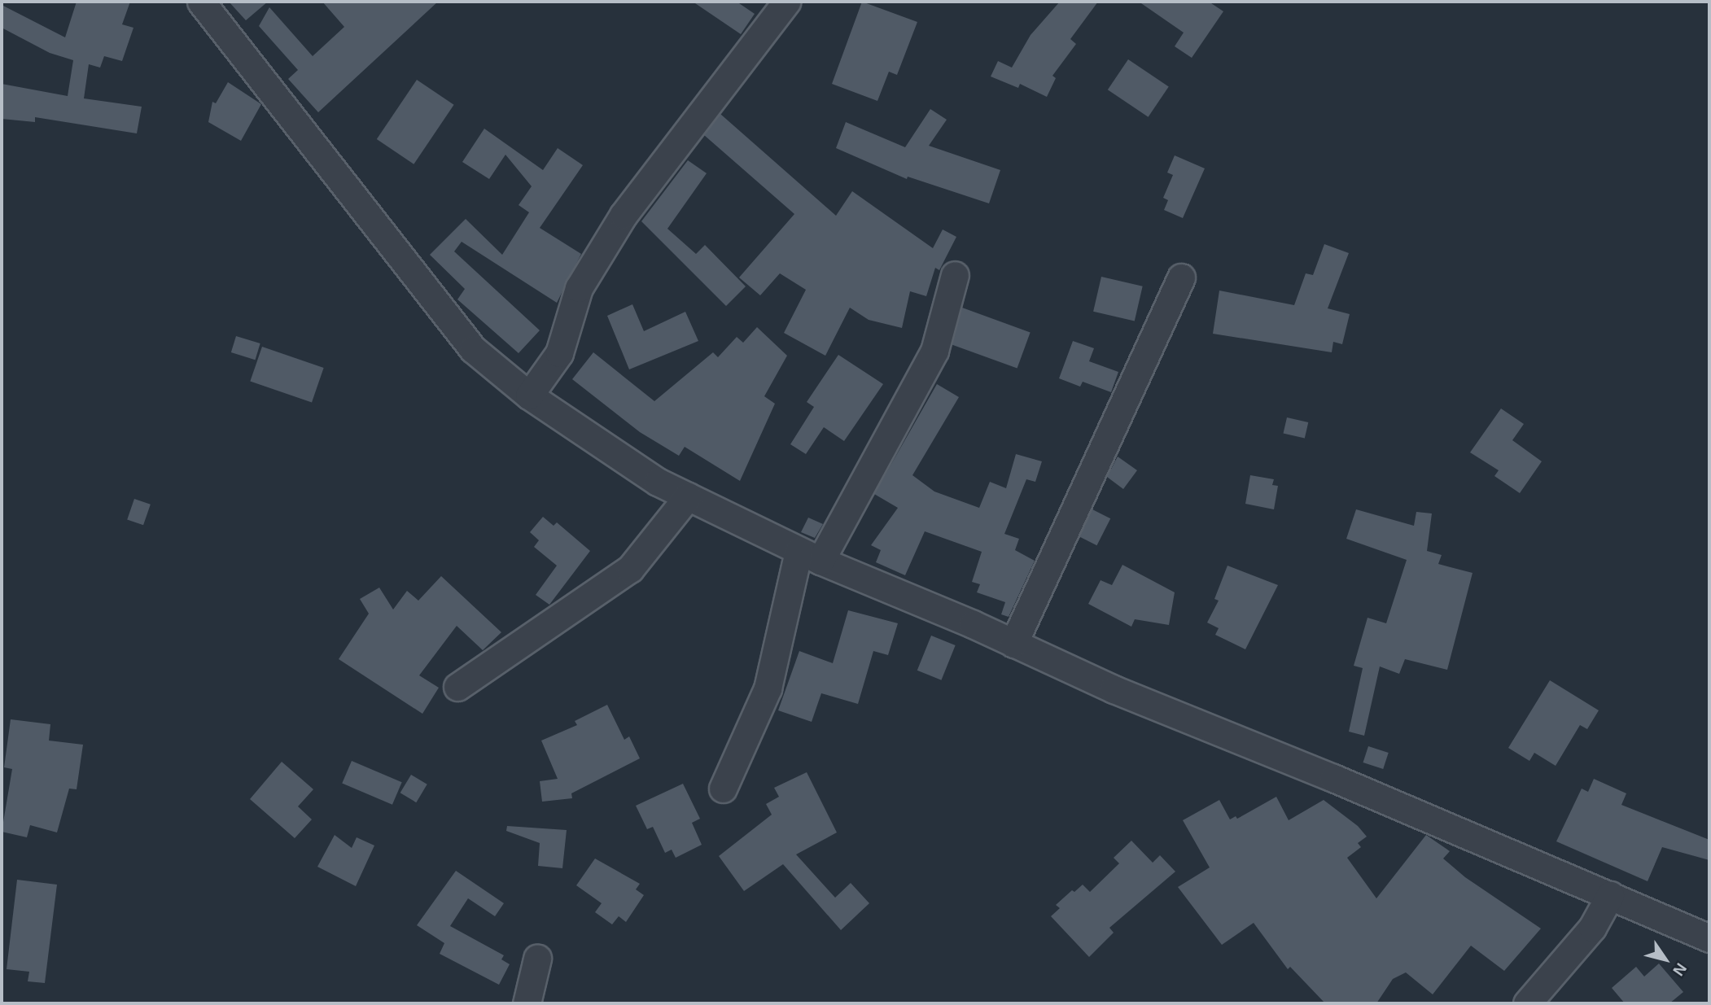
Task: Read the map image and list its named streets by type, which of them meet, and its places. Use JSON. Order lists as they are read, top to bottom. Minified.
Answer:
{"north":"bottom right"}
